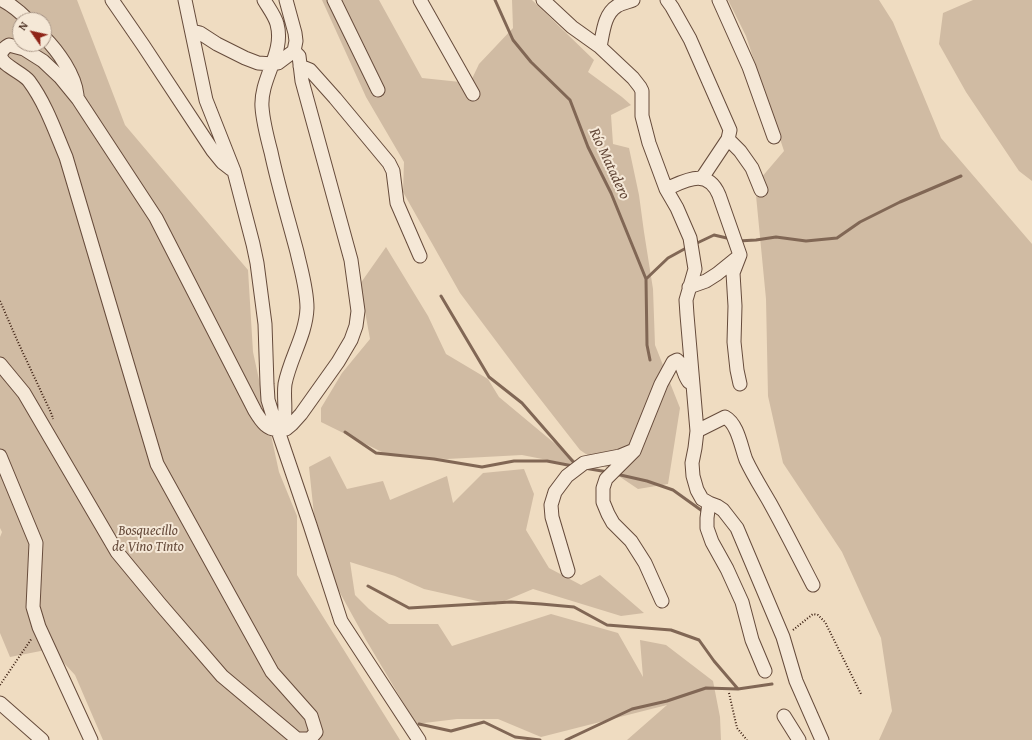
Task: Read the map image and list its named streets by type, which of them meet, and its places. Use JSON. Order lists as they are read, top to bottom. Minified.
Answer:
{"water":["Río Matadero"],"parks":["Bosquecillo de Vino Tinto"],"north":"top left"}
